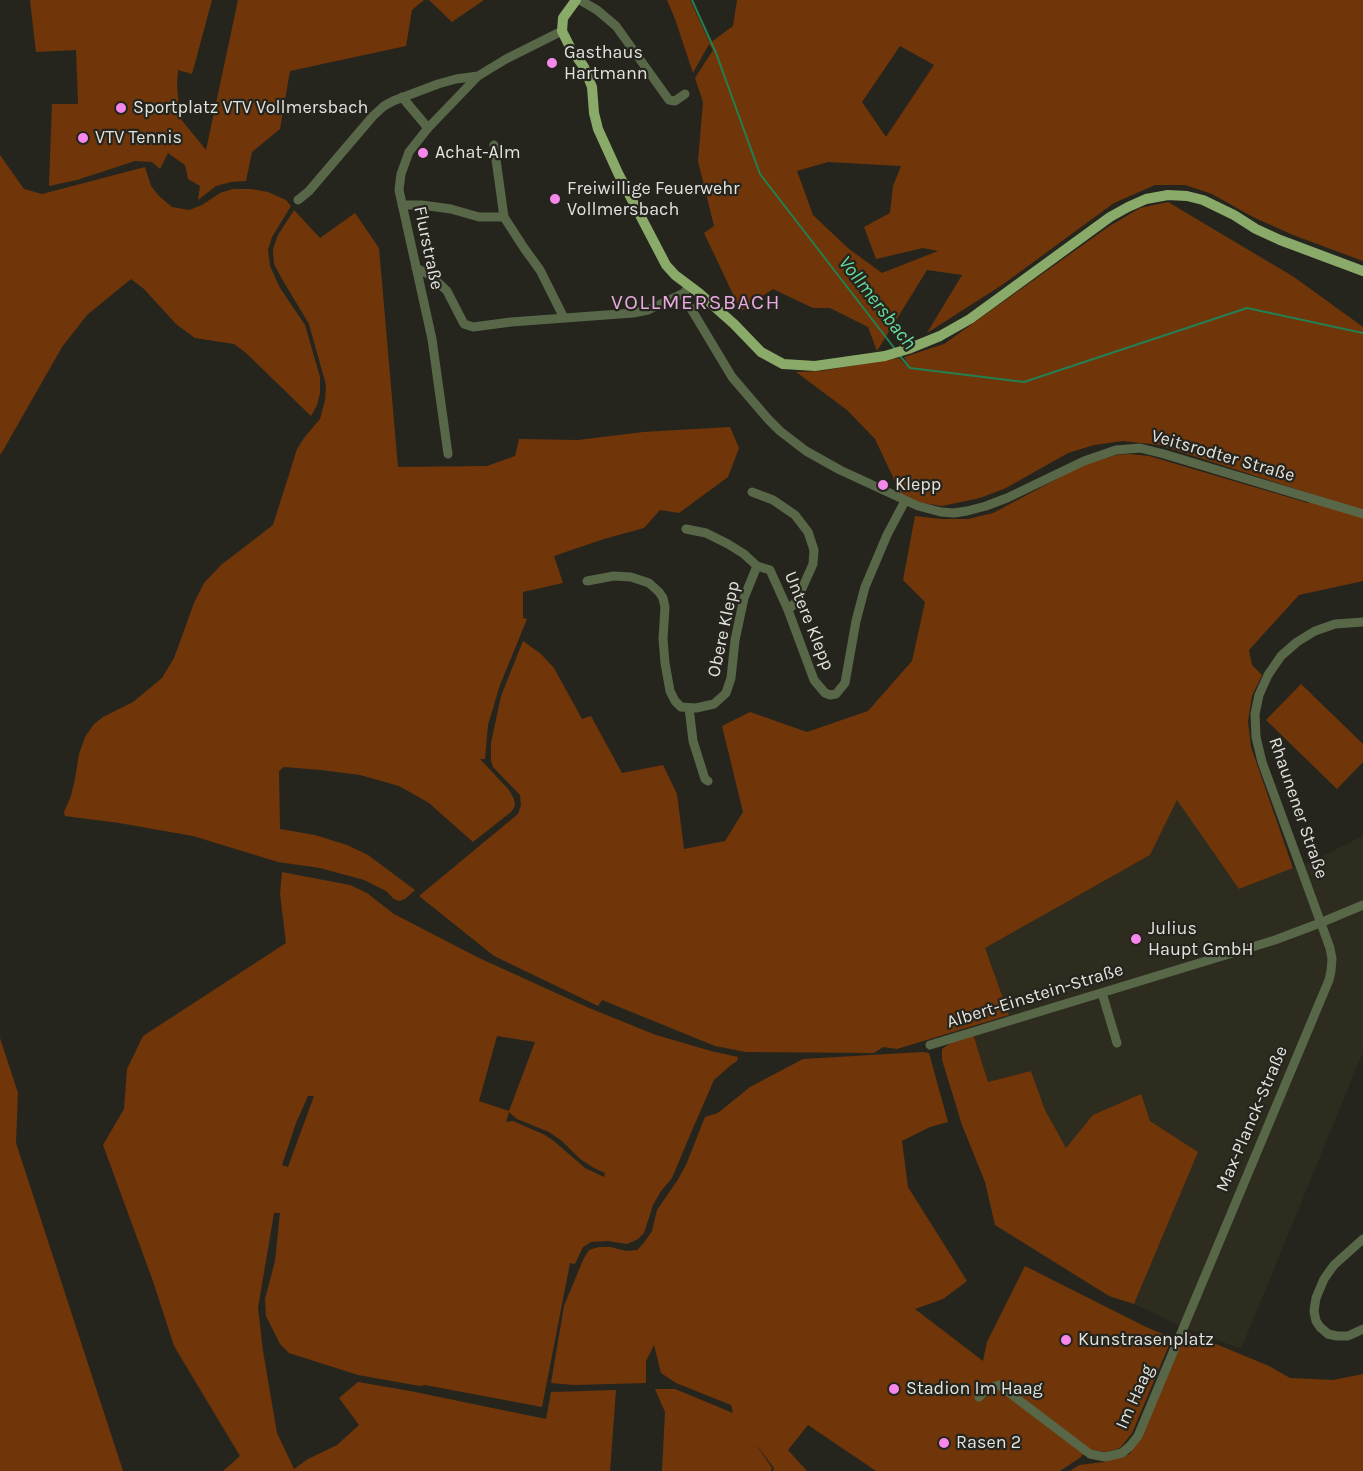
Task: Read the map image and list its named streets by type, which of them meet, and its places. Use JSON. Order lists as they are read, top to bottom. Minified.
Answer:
{"streets":{"street":["Flurstraße","Veitsrodter Straße","Untere Klepp","Obere Klepp","Rhaunener Straße","Albert-Einstein-Straße","Max-Planck-Straße","Im Haag"]},"crossings":[["Veitsrodter Straße","Untere Klepp"],["Untere Klepp","Obere Klepp"],["Rhaunener Straße","Albert-Einstein-Straße"],["Rhaunener Straße","Max-Planck-Straße"],["Albert-Einstein-Straße","Max-Planck-Straße"],["Max-Planck-Straße","Im Haag"]],"districts":["VOLLMERSBACH"],"water":["Vollmersbach"],"places":["Gasthaus Hartmann","Sportplatz VTV Vollmersbach","VTV Tennis","Achat-Alm","Freiwillige Feuerwehr Vollmersbach","Klepp","Julius Haupt GmbH","Kunstrasenplatz","Stadion Im Haag","Rasen 2"]}
